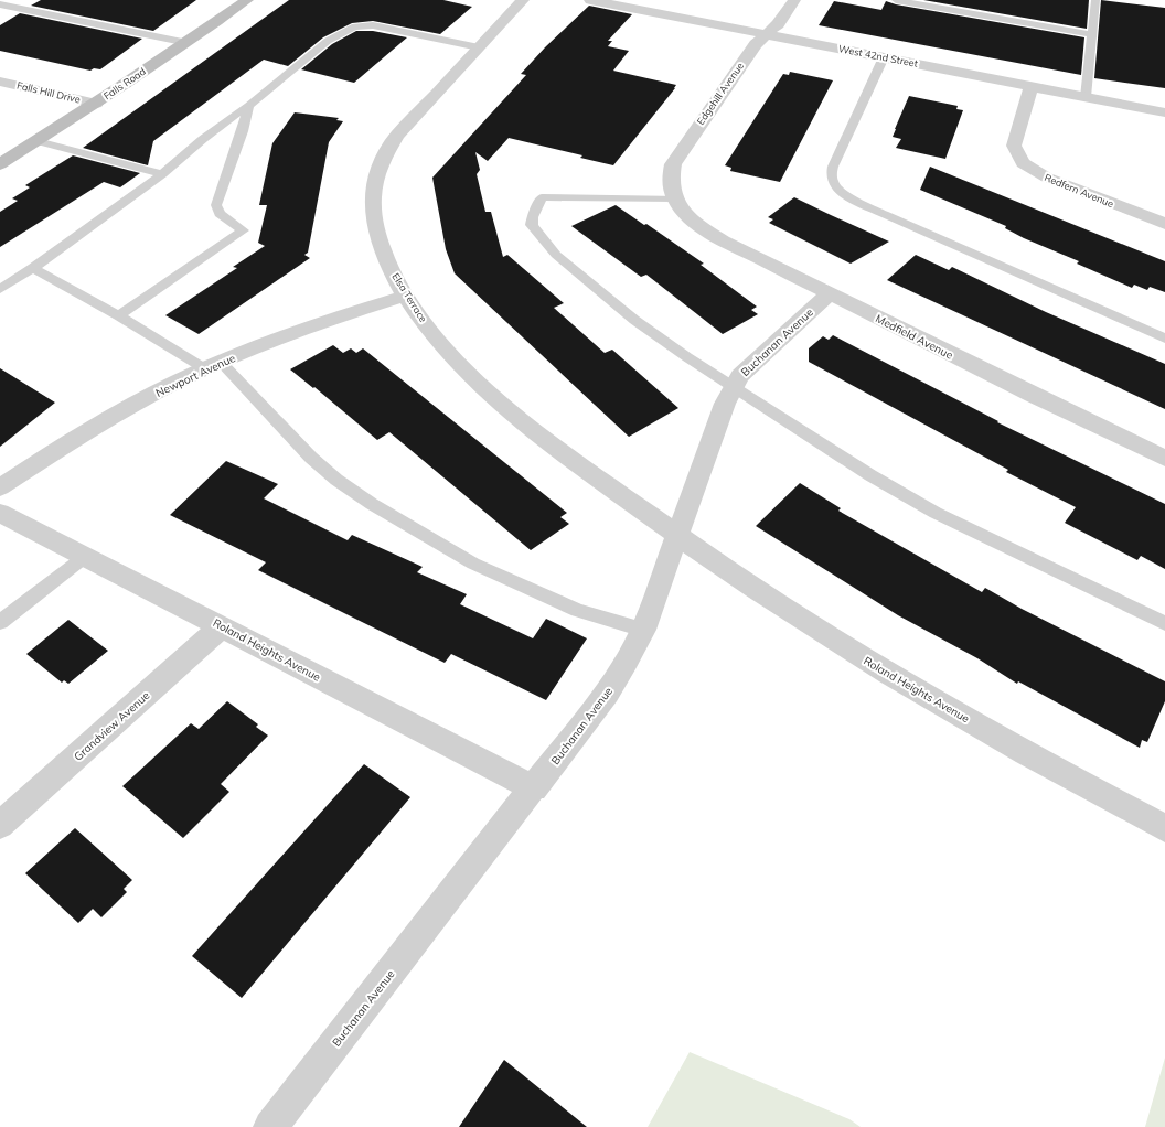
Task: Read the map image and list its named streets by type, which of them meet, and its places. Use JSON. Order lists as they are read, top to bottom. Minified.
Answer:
{"streets":{"main road":["Falls Road"],"street":["West 42nd Street","Falls Hill Drive","Edgehill Avenue","Redfern Avenue","Elsa Terrace","Medfield Avenue","Buchanan Avenue","Newport Avenue","Roland Heights Avenue","Grandview Avenue"]},"crossings":[["West 42nd Street","Edgehill Avenue"],["West 42nd Street","Redfern Avenue"],["Falls Road","Falls Hill Drive"],["Edgehill Avenue","Medfield Avenue"],["Elsa Terrace","Buchanan Avenue"],["Elsa Terrace","Newport Avenue"],["Elsa Terrace","Roland Heights Avenue"],["Medfield Avenue","Buchanan Avenue"],["Buchanan Avenue","Roland Heights Avenue"],["Roland Heights Avenue","Grandview Avenue"]]}
